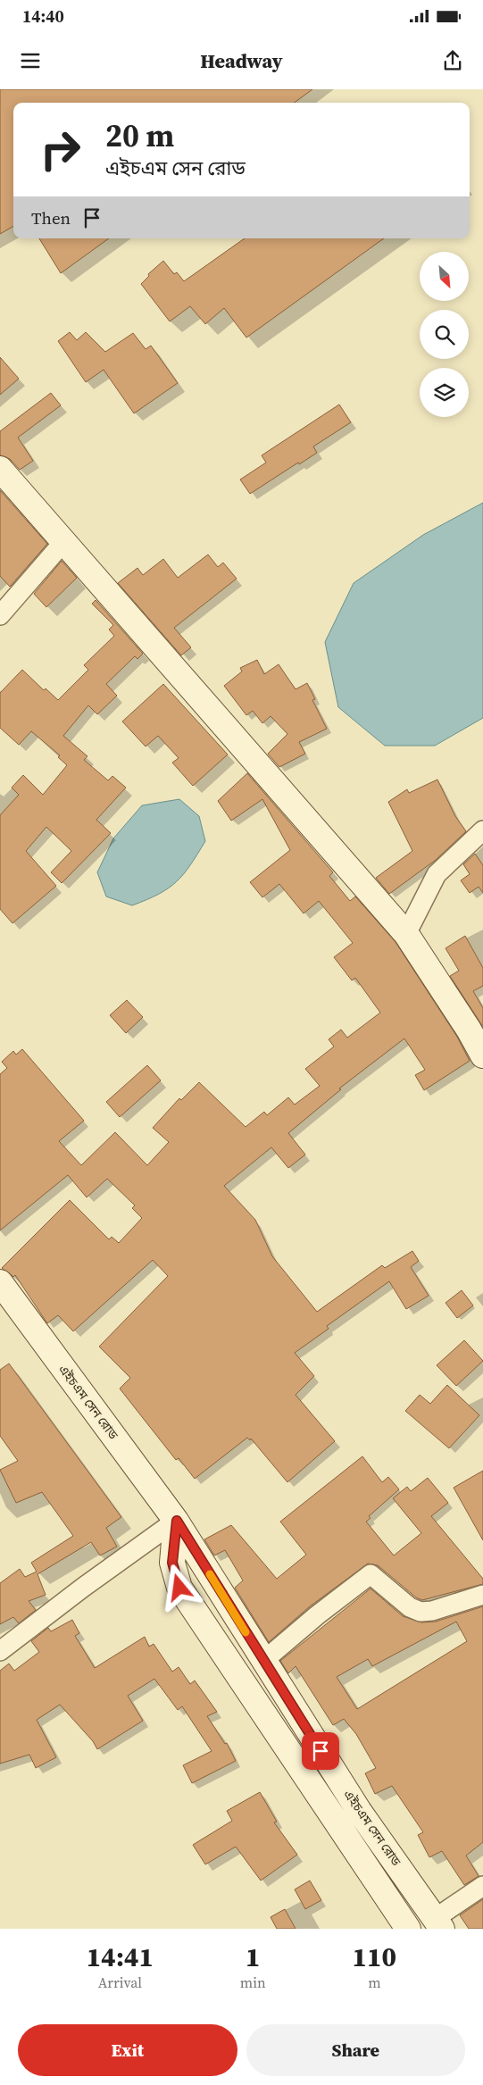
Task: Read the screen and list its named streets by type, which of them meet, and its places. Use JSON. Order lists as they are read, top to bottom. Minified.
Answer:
{"streets":{"main road":["এইচএম সেন রোড"]},"north":"bottom right","page":{"status":"14:40","header":"Headway","turn":["20 m","এইচএম সেন রোড"],"then":"Then","eta":["14:41","Arrival","1","min","110","m"],"buttons":["Exit","Share"]}}
